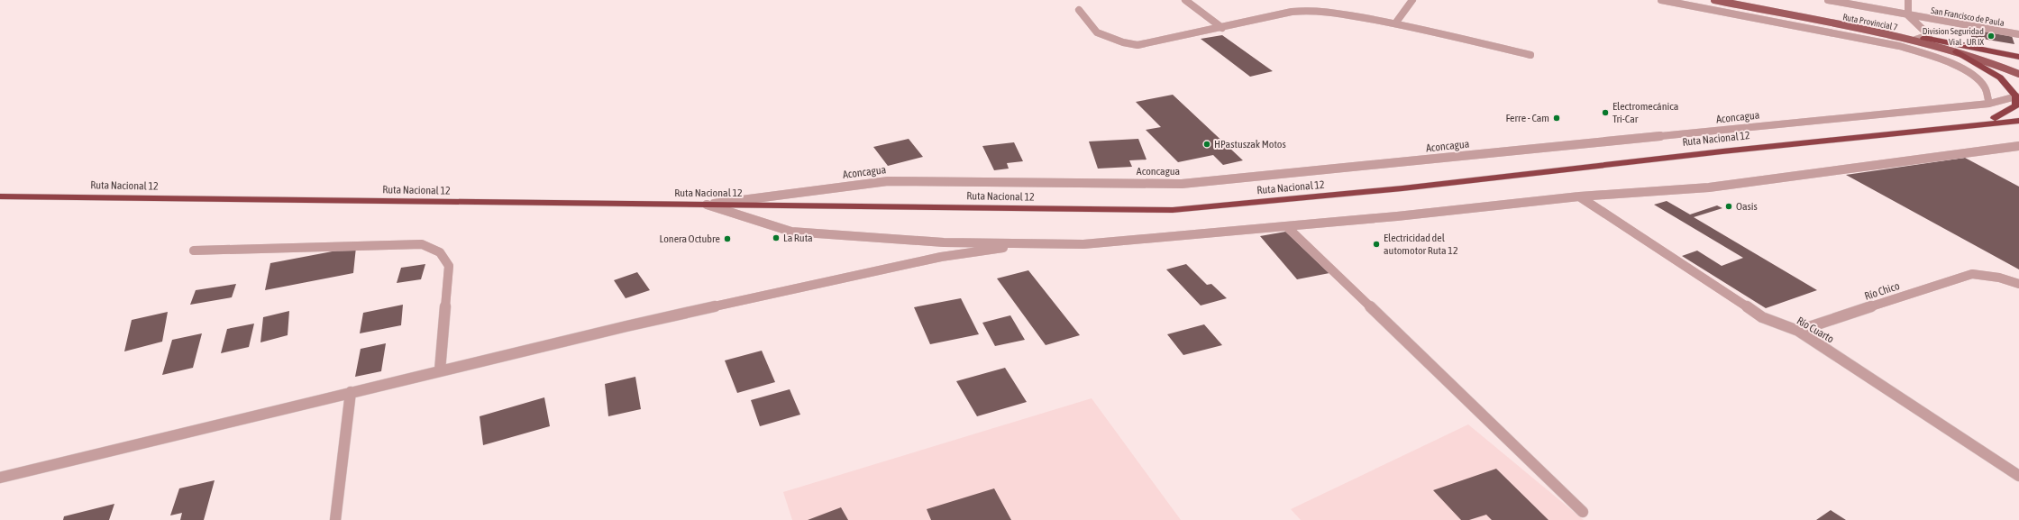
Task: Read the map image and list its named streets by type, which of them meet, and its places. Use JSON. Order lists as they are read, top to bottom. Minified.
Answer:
{"streets":{"highway":["Ruta Nacional 12"],"main road":["Ruta Provincial 7"],"street":["San Francisco de Paula","Aconcagua","Río Chico","Río Cuarto"]},"crossings":[["Aconcagua","Ruta Nacional 12"],["Río Chico","Río Cuarto"]],"places":["Division Seguridad Vial - UR IX","Electromecánica Tri-Car","Ferre - Cam","HPastuszak Motos","Oasis","La Ruta","Lonera Octubre","Electricidad del automotor Ruta 12"]}
